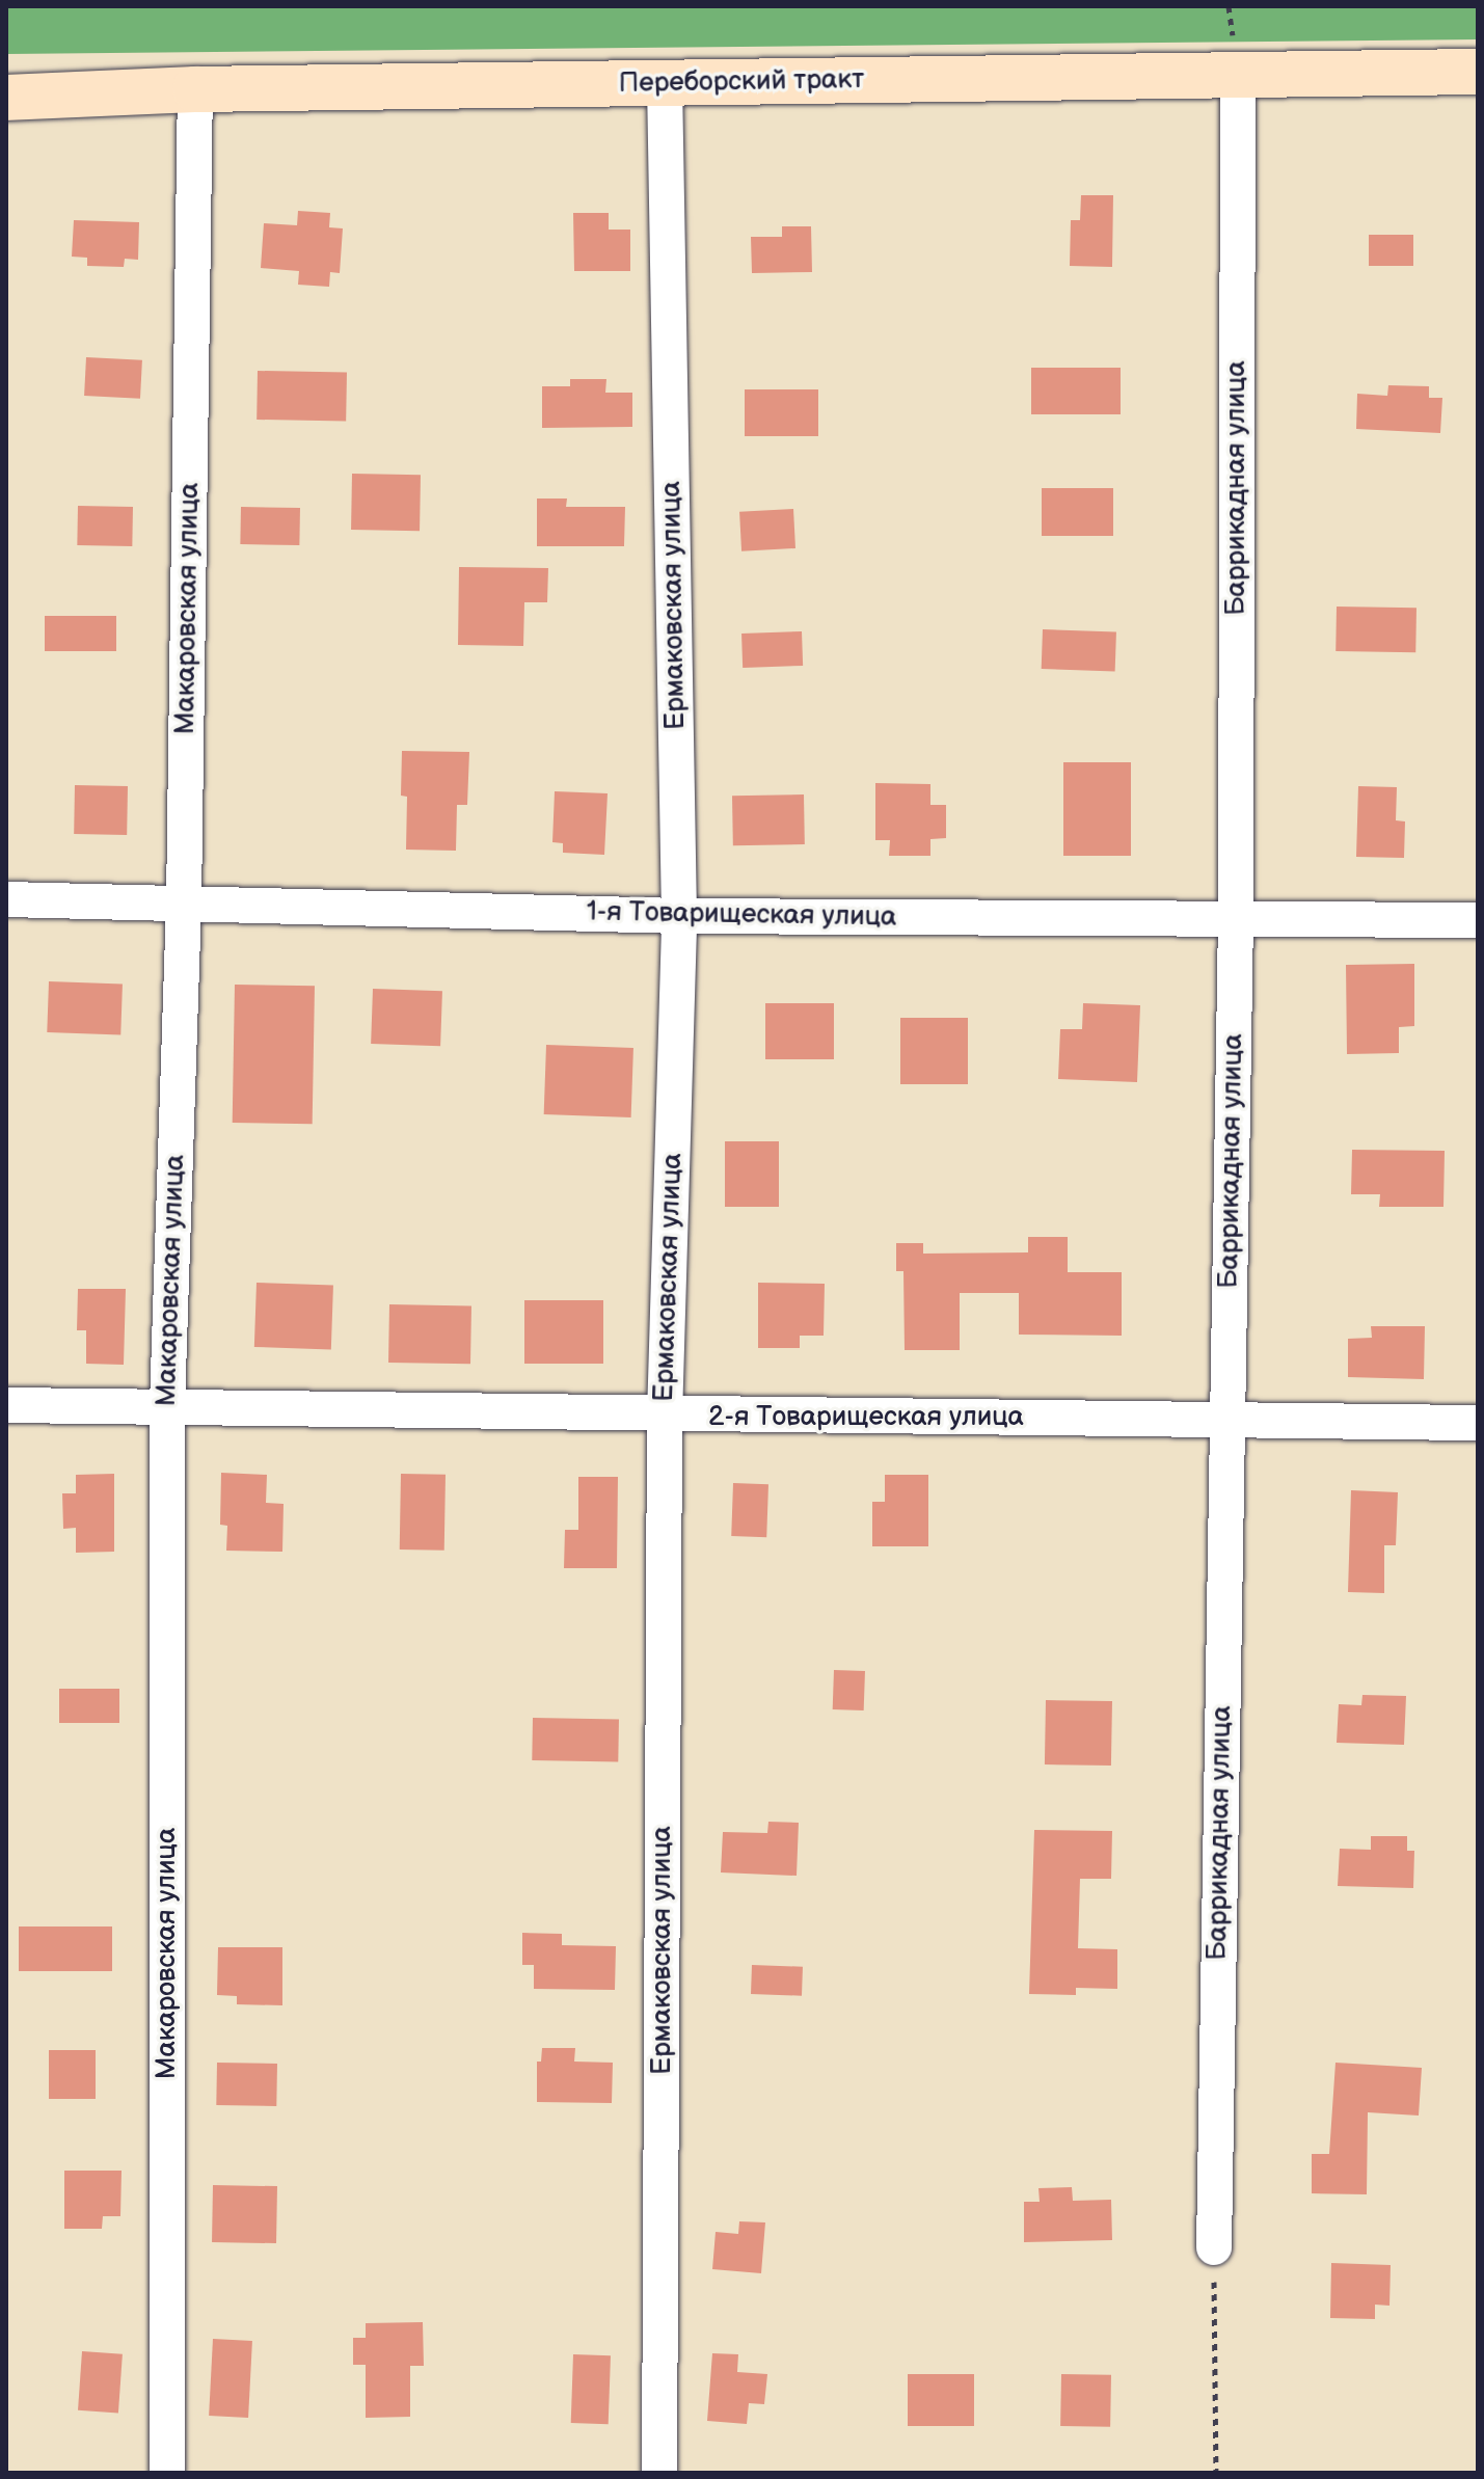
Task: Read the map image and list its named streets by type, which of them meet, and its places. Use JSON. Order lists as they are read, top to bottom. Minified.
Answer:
{"streets":{"main road":["Переборский тракт"],"street":["Баррикадная улица","Ермаковская улица","Макаровская улица","1-я Товарищеская улица","2-я Товарищеская улица"]},"crossings":[["Переборский тракт","Баррикадная улица"],["Переборский тракт","Ермаковская улица"],["Переборский тракт","Макаровская улица"],["Баррикадная улица","1-я Товарищеская улица"],["Баррикадная улица","2-я Товарищеская улица"],["Ермаковская улица","1-я Товарищеская улица"],["Ермаковская улица","2-я Товарищеская улица"],["Макаровская улица","1-я Товарищеская улица"],["Макаровская улица","2-я Товарищеская улица"]]}
